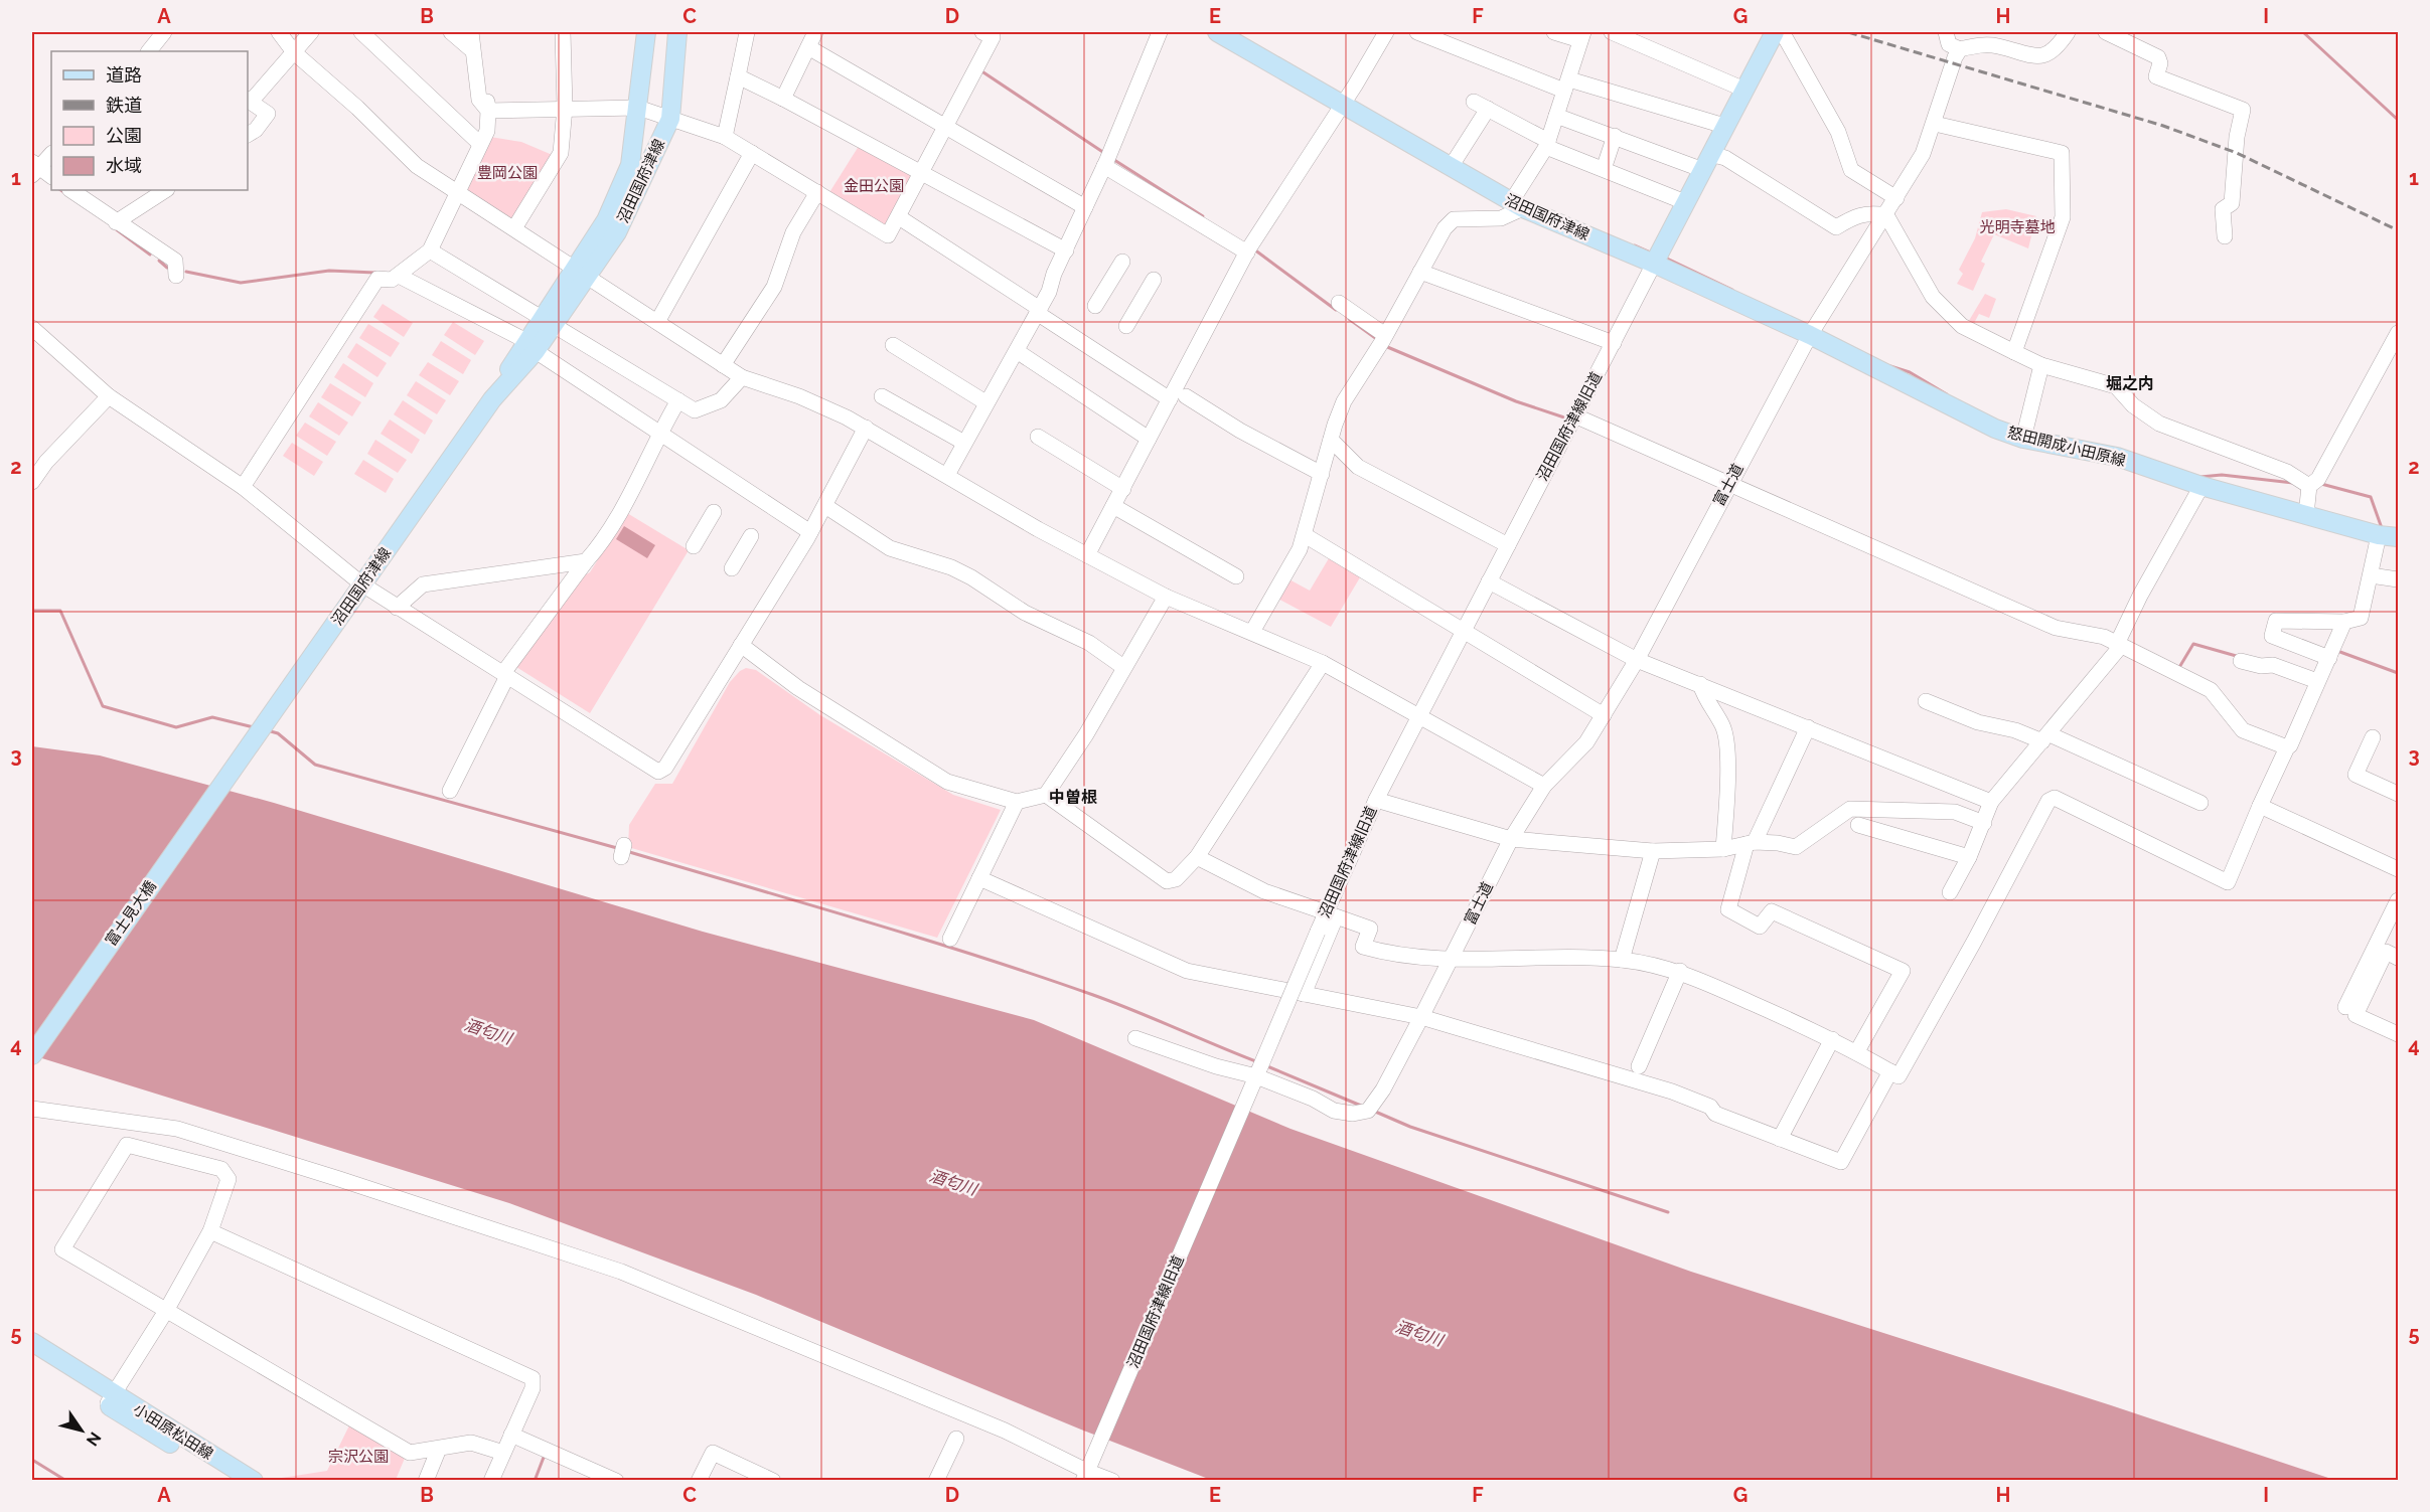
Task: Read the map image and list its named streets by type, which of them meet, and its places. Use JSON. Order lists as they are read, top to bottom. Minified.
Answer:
{"streets":{"main road":["沼田国府津線","怒田開成小田原線","富士見大橋","小田原松田線"],"street":["沼田国府津線旧道","富士道"]},"crossings":[["沼田国府津線","沼田国府津線旧道"],["沼田国府津線","怒田開成小田原線"],["沼田国府津線","富士見大橋"],["沼田国府津線旧道","怒田開成小田原線"],["沼田国府津線旧道","富士道"],["怒田開成小田原線","富士道"]],"districts":["堀之内","中曽根"],"water":["酒匂川"],"parks":["豊岡公園","金田公園","光明寺墓地","宗沢公園"],"legend":["道路","鉄道","公園","水域"],"north":"bottom right","grid":{"columns":["A","B","C","D","E","F","G","H","I"],"rows":["1","2","3","4","5"]}}
